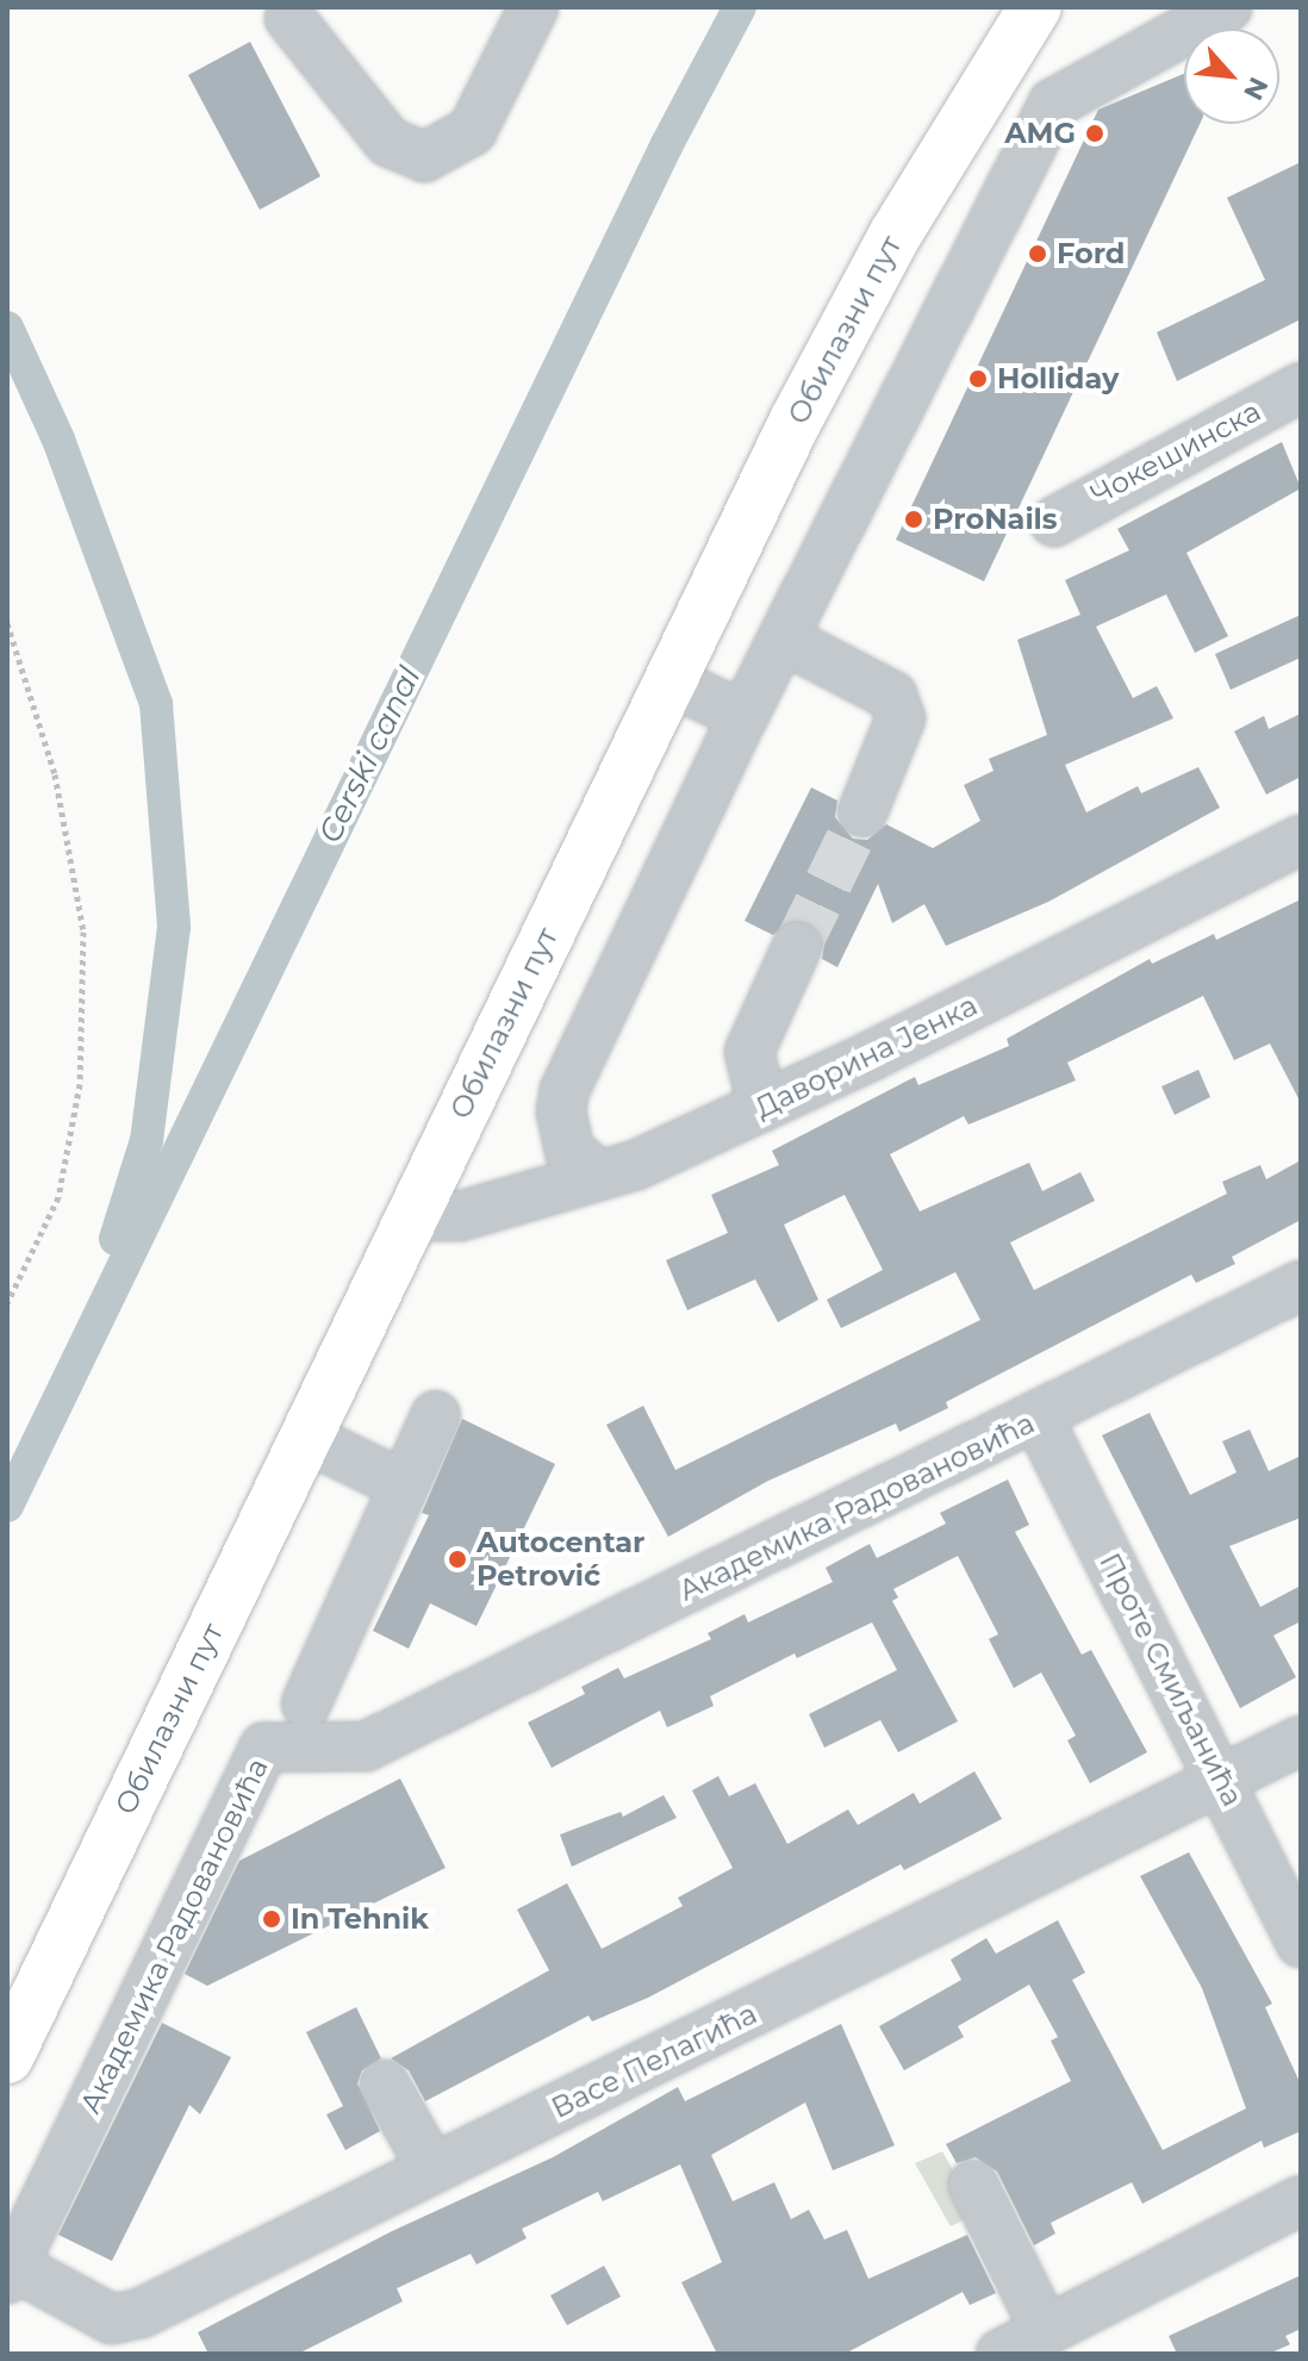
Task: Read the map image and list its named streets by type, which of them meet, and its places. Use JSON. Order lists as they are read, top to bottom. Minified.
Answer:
{"streets":{"main road":["Обилазни пут"],"street":["Чокешинска","Даворина Јенка","Академика Радовановића","Проте Смиљанића","Васе Пелагића"]},"crossings":[["Обилазни пут","Даворина Јенка"],["Академика Радовановића","Проте Смиљанића"],["Академика Радовановића","Васе Пелагића"],["Проте Смиљанића","Васе Пелагића"]],"water":["Cerski canal"],"places":["AMG","Ford","Holliday","ProNails","Autocentar Petrović","In Tehnik"],"north":"bottom right"}
